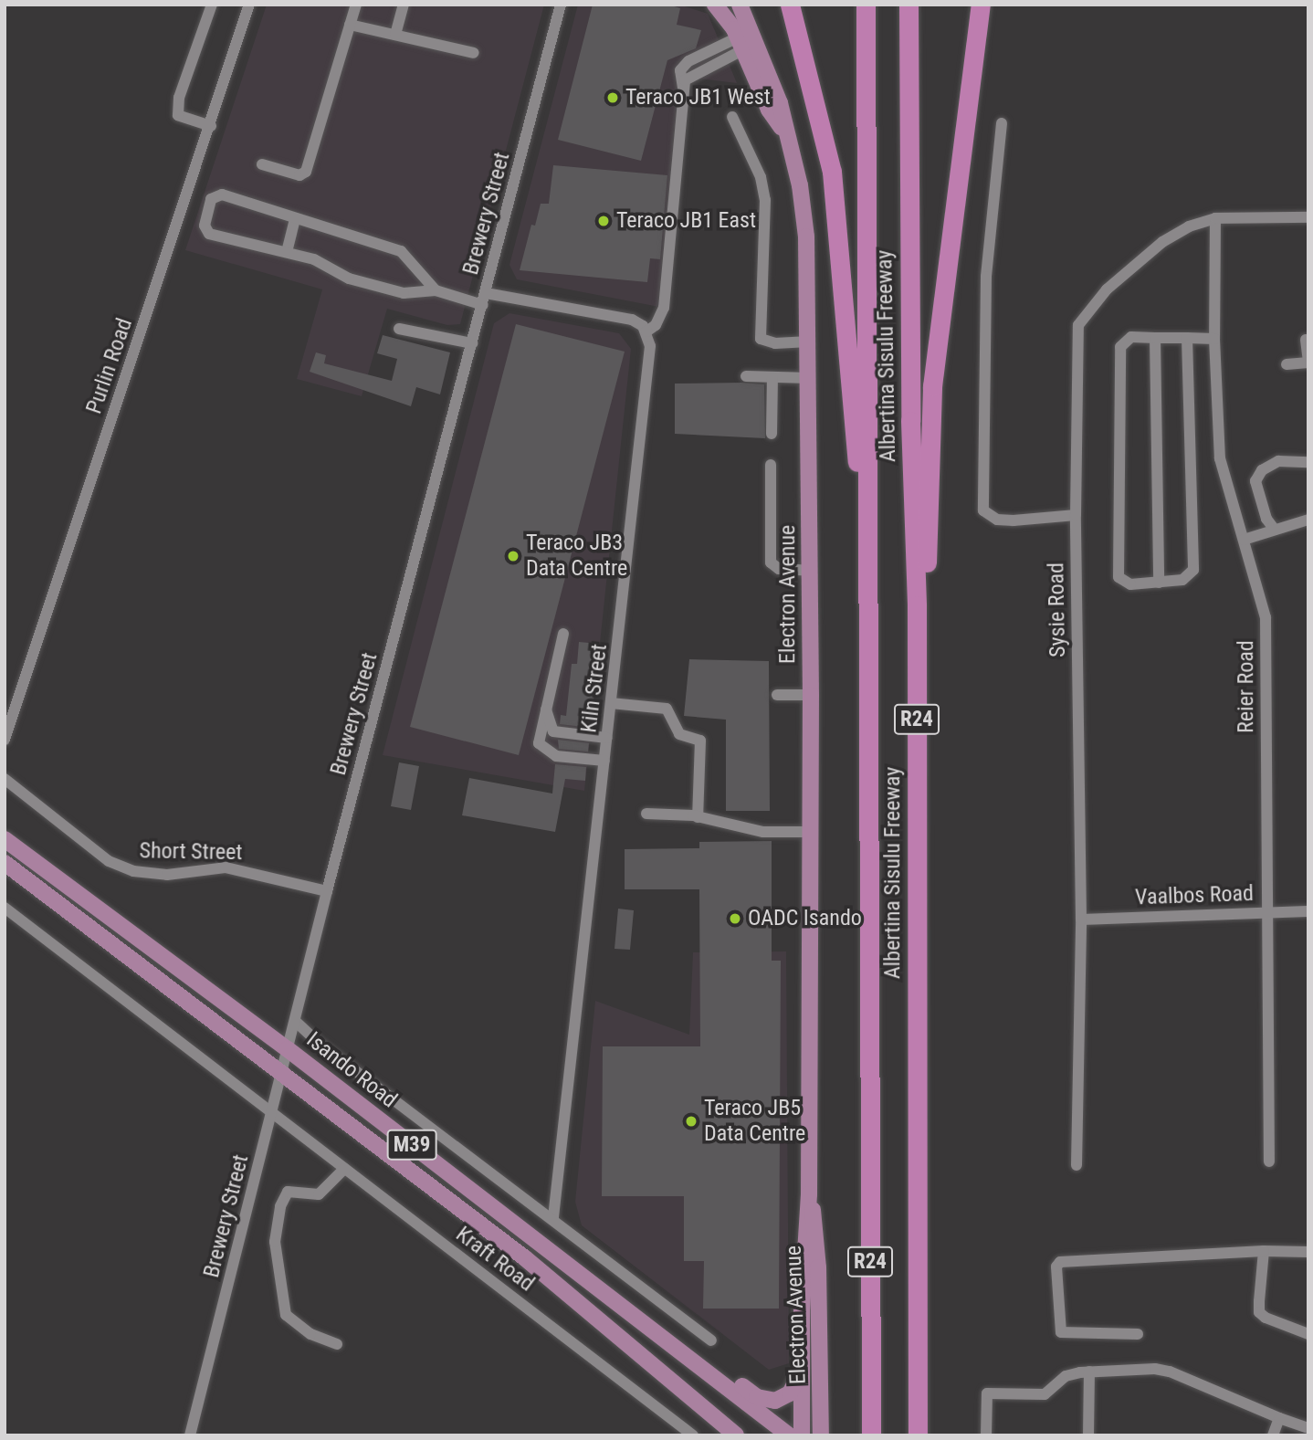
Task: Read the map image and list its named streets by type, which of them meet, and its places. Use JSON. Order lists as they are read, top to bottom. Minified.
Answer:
{"streets":{"highway":["Albertina Sisulu Freeway","R24"],"main road":["Electron Avenue","Isando Road","M39"],"street":["Brewery Street","Purlin Road","Sysie Road","Reier Road","Kiln Street","Short Street","Vaalbos Road","Kraft Road"]},"crossings":[["Brewery Street","Short Street"],["Brewery Street","Isando Road"],["Brewery Street","Kraft Road"],["Sysie Road","Reier Road"],["Sysie Road","Vaalbos Road"],["Reier Road","Vaalbos Road"]],"places":["Teraco JB1 West","Teraco JB1 East","Teraco JB3 Data Centre","OADC Isando","Teraco JB5 Data Centre"]}
